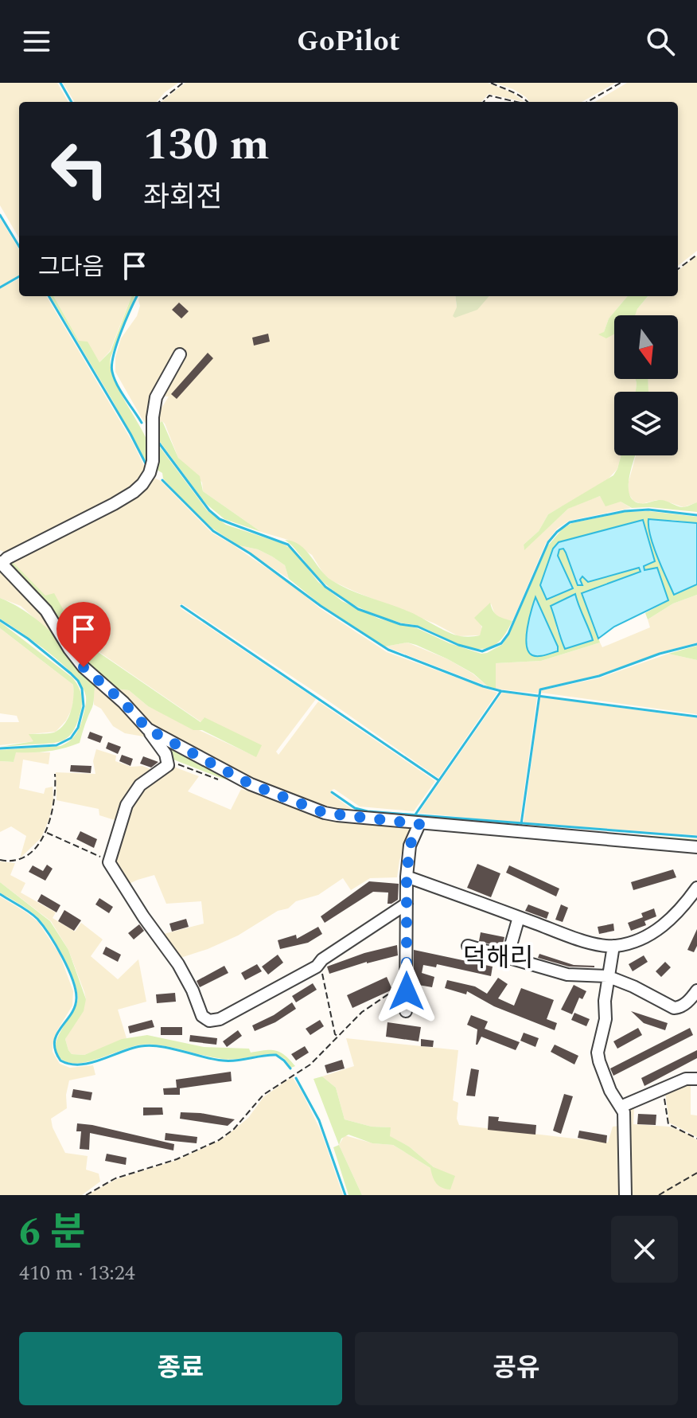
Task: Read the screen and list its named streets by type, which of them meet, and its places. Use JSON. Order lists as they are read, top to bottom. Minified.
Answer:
{"districts":["덕해리"],"north":"bottom","page":{"header":"GoPilot","turn":["130 m","좌회전"],"then":"그다음","heading":["6 분","410 m · 13:24"],"buttons":["종료","공유"]}}
